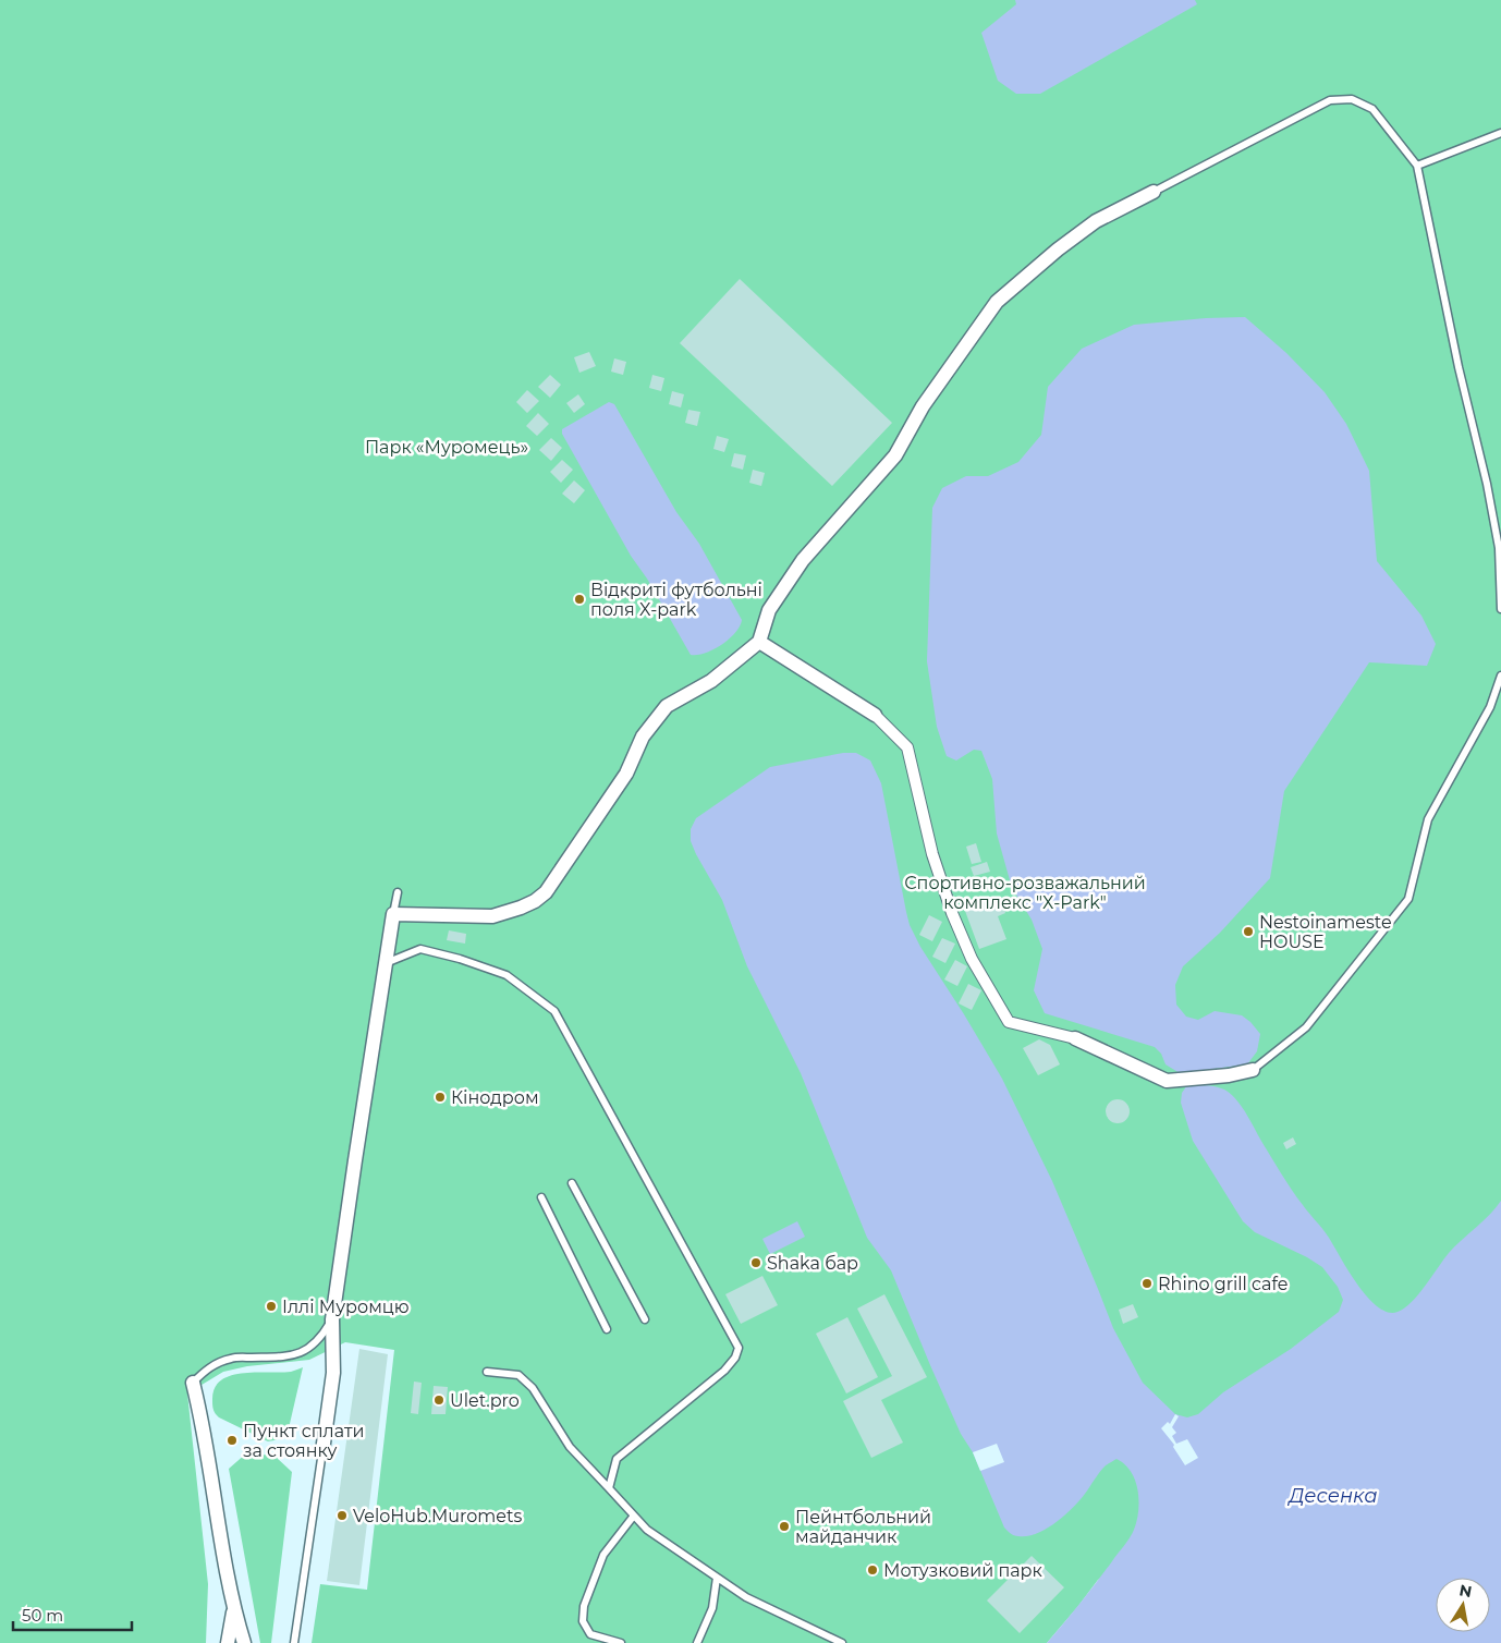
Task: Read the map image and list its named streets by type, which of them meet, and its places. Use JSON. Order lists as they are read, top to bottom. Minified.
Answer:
{"water":["Десенка"],"parks":["Парк «Муромець»","Спортивно-розважальний комплекс \"Х-Park\""],"places":["Відкриті футбольні поля X-park","Nestoinameste HOUSE","Кінодром","Shaka бар","Rhino grill cafe","Іллі Муромцю","Ulet.pro","Пункт сплати за стоянку","VeloHub.Muromets","Пейнтбольний майданчик","Мотузковий парк"],"scale_bar":"50 m","north":"top"}
